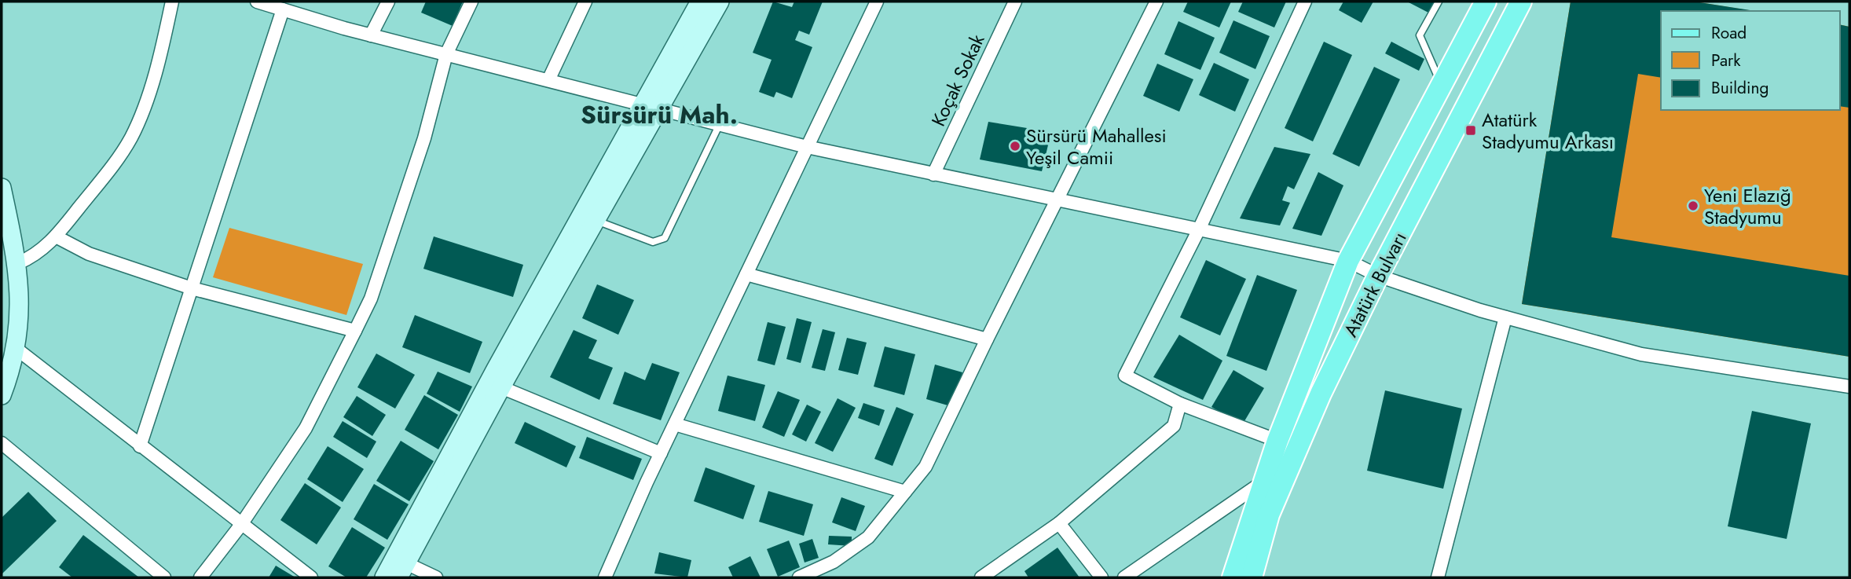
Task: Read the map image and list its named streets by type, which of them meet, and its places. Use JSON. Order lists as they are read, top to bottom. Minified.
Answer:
{"streets":{"main road":["Atatürk Bulvarı"],"street":["Koçak Sokak"]},"districts":["Sürsürü Mah."],"places":{"transit":["Atatürk Stadyumu Arkası"],"other":["Sürsürü Mahallesi Yeşil Camii","Yeni Elazığ Stadyumu"]},"legend":["Road","Park","Building"]}
